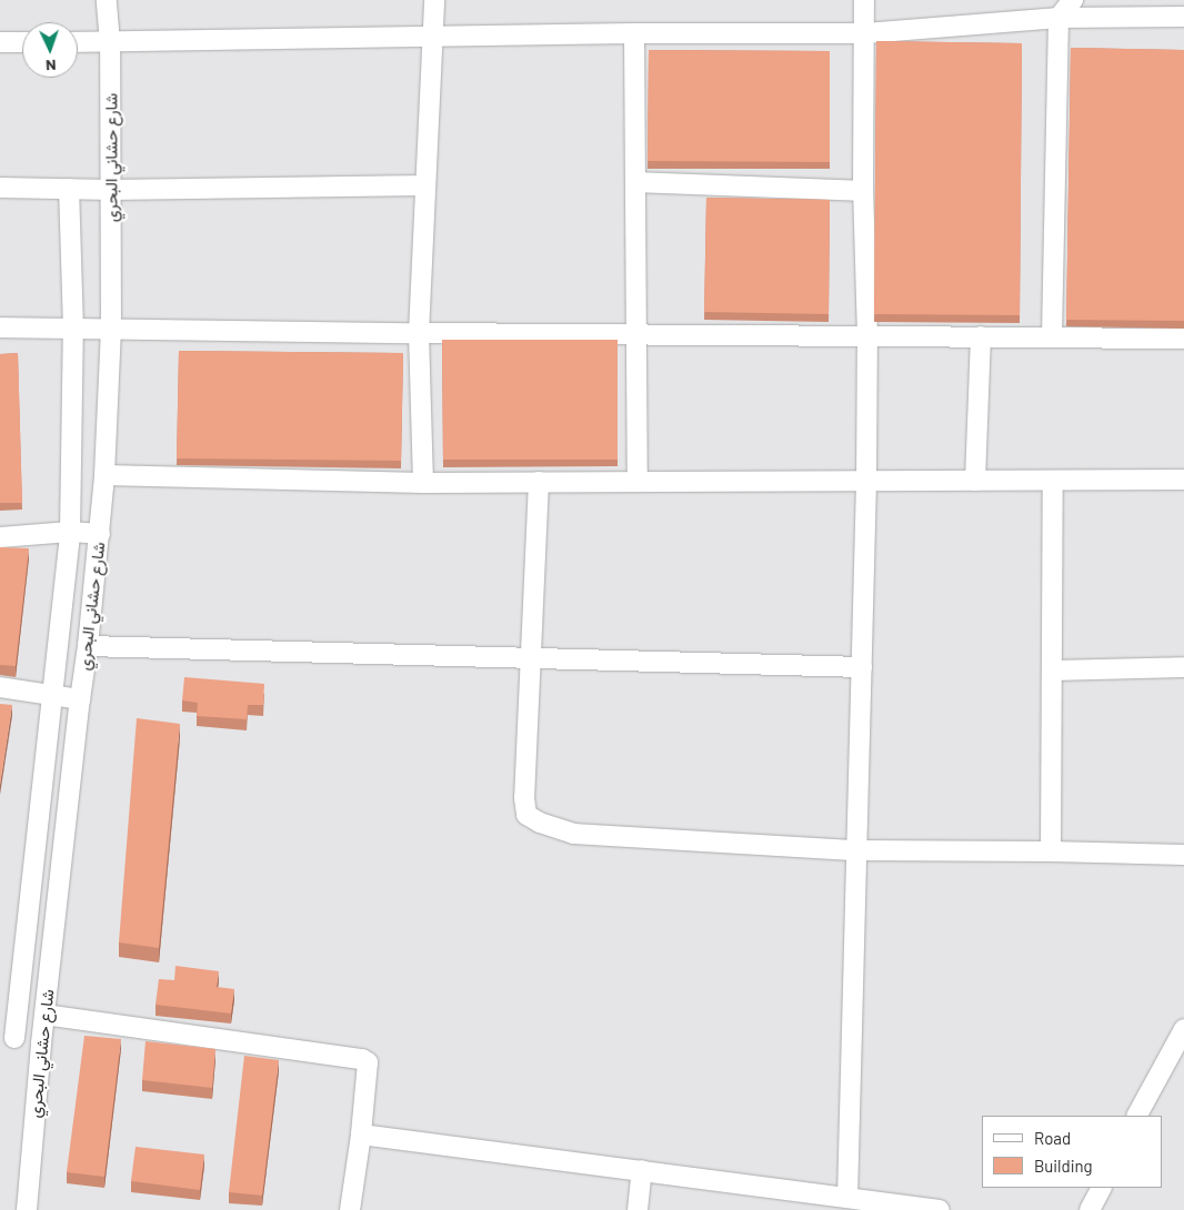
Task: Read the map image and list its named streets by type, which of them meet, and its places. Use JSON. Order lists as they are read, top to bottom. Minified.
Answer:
{"streets":{"street":["شارع حشاني البحري"]},"legend":["Road","Building"],"north":"bottom"}
